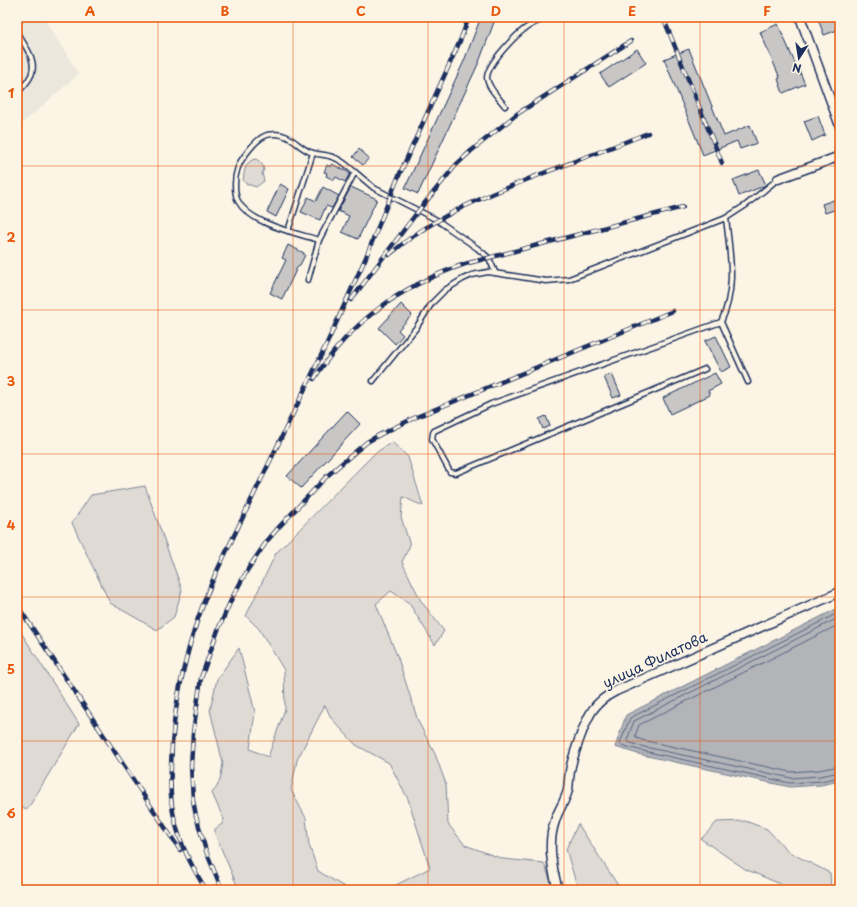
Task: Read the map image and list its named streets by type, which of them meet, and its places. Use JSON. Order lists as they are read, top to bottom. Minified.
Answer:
{"streets":{"street":["улица Филатова"]},"north":"bottom","grid":{"columns":["A","B","C","D","E","F"],"rows":["1","2","3","4","5","6"]}}
